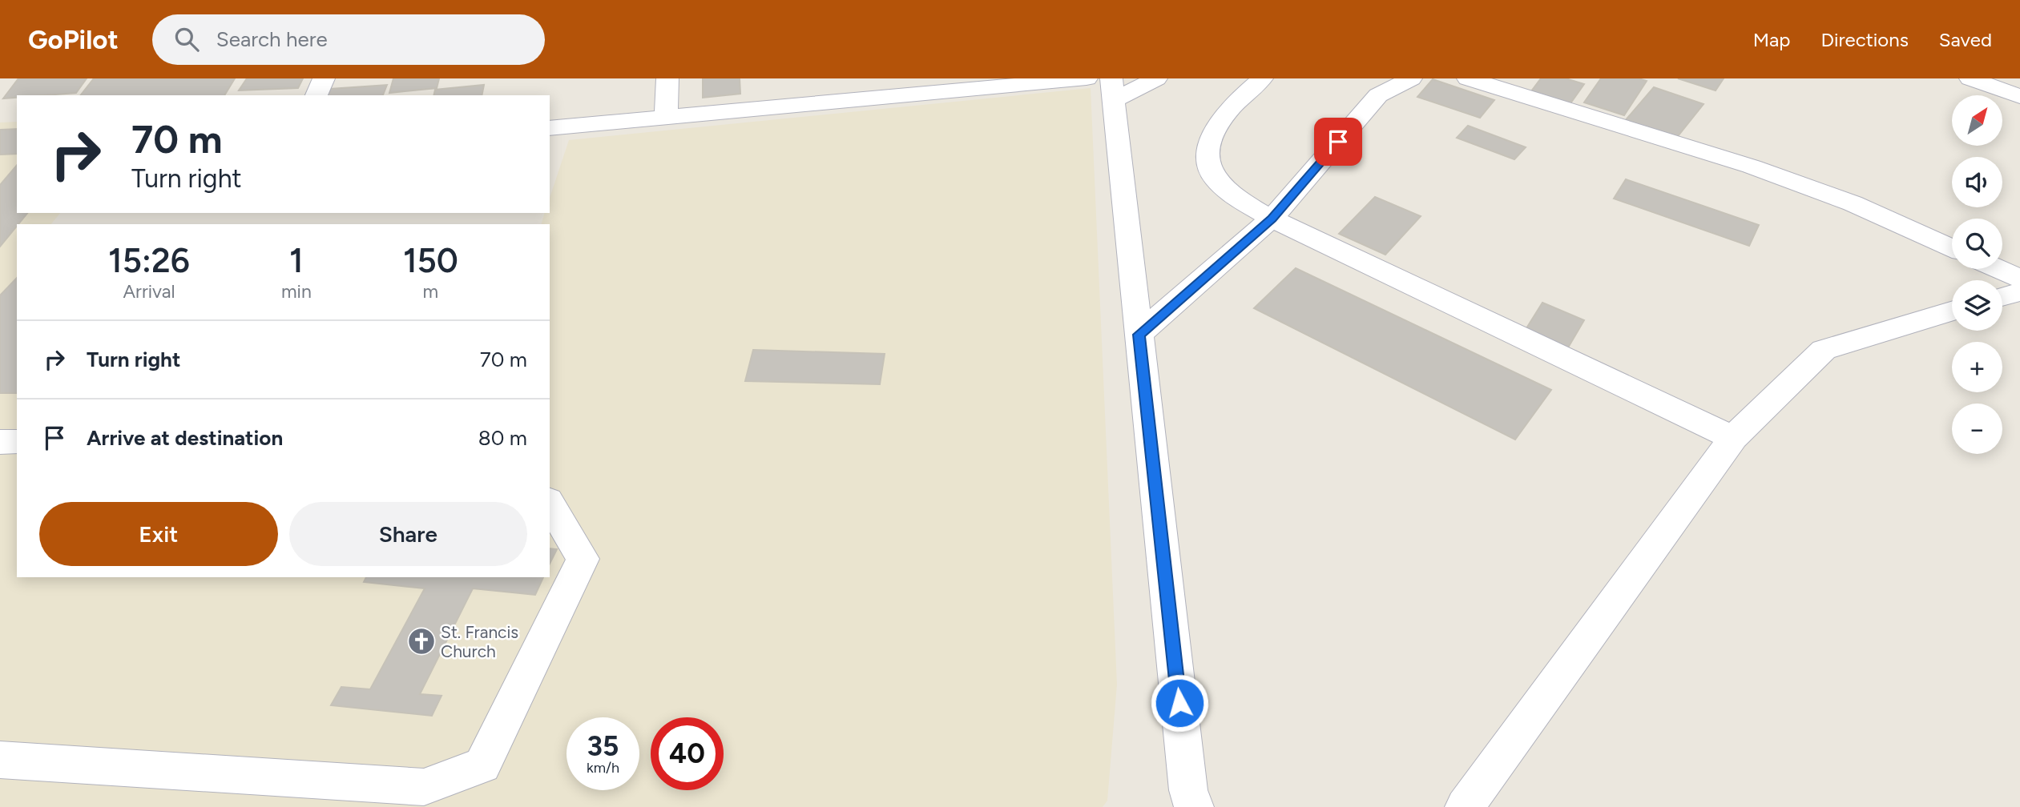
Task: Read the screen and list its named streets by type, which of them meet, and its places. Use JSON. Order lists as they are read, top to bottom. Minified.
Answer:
{"places":{"church":["St. Francis Church"]},"north":"top right","page":{"header":"GoPilot","search":"Search here","nav":["Map","Directions","Saved"],"map_buttons":["+","−"],"turn":["70 m","Turn right"],"eta":["15:26","Arrival","1","min","150","m"],"list":[{"name":"Turn right","value":"70 m"},{"name":"Arrive at destination","value":"80 m"}],"buttons":["Exit","Share"],"speed":"35 km/h","limit":"40"}}
